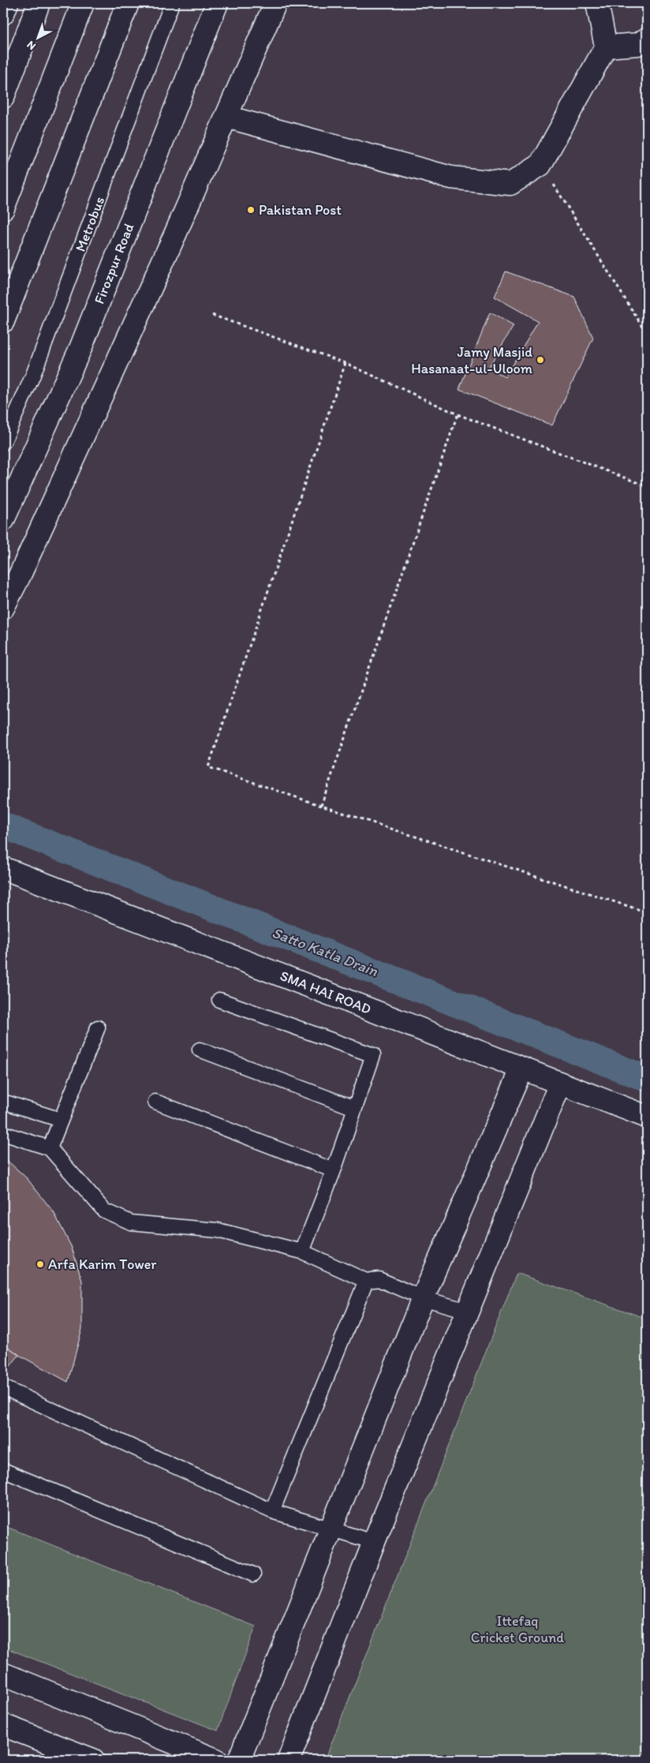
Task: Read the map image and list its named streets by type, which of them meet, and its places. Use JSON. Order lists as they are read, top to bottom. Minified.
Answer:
{"streets":{"street":["Firozpur Road","SMA HAI ROAD"],"lane":["Metrobus"]},"water":["Satto Katla Drain"],"parks":["Ittefaq Cricket Ground"],"places":["Pakistan Post","Jamy Masjid Hasanaat-ul-Uloom","Arfa Karim Tower"],"north":"bottom left"}
